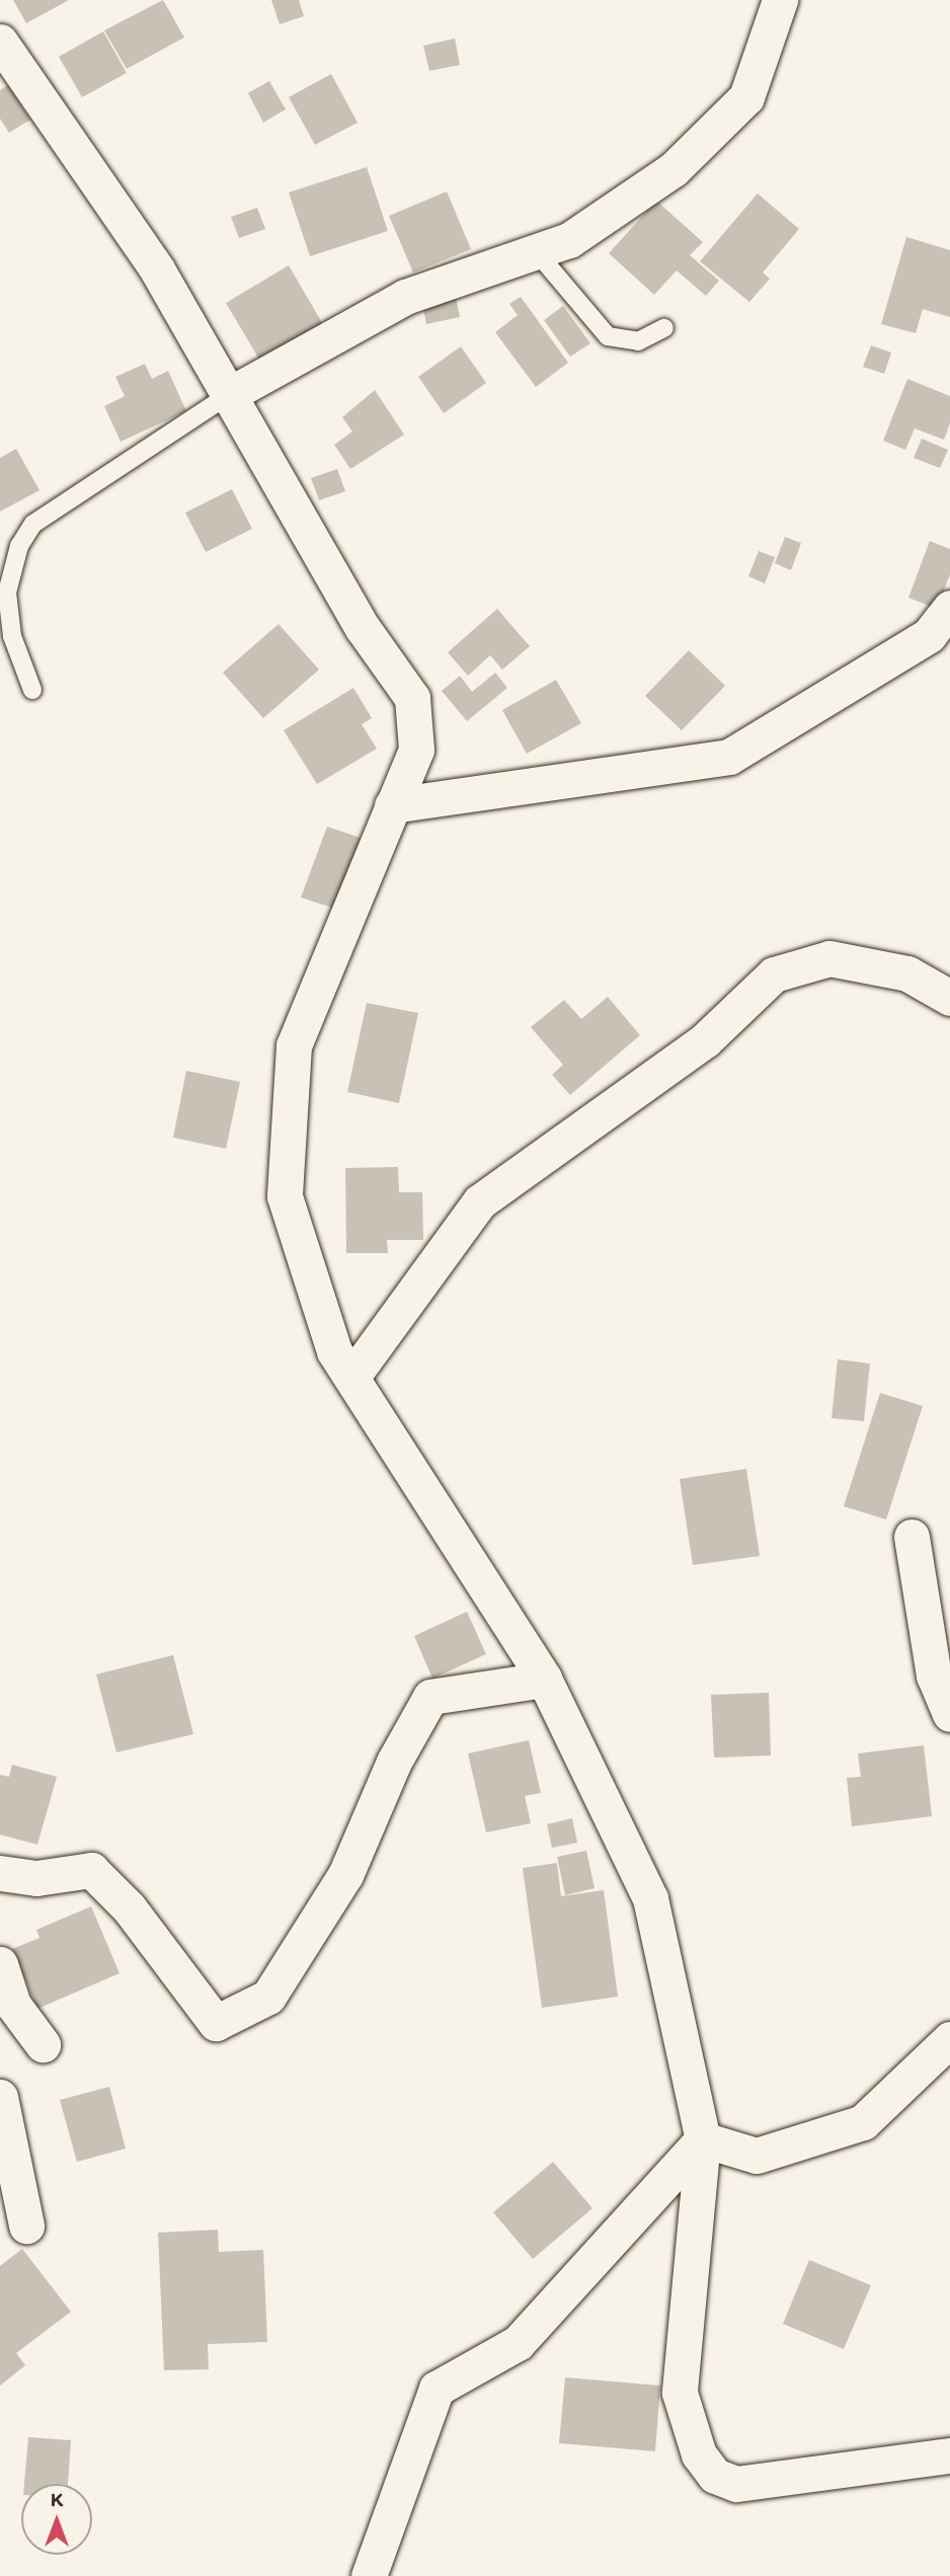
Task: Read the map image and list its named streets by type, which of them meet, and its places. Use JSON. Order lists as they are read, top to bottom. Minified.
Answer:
{"north":"top"}
